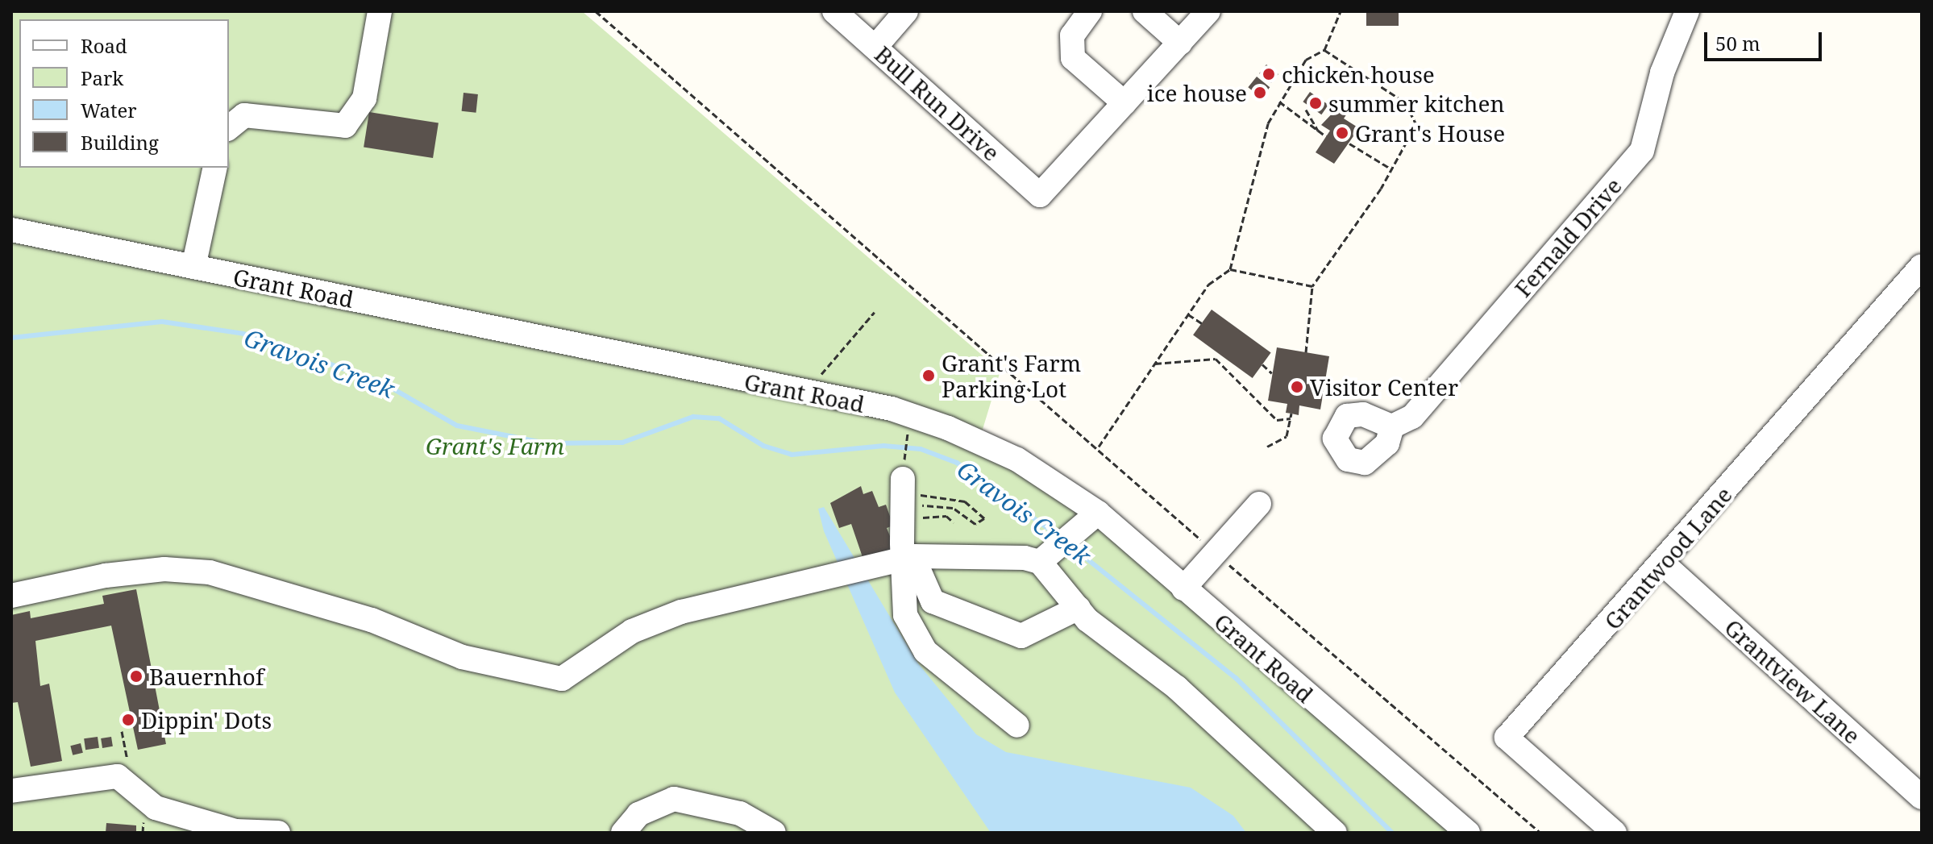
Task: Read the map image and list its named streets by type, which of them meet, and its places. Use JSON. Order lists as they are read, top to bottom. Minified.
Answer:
{"streets":{"street":["Bull Run Drive","Fernald Drive","Grant Road","Grantwood Lane","Grantview Lane"]},"crossings":[["Grantwood Lane","Grantview Lane"]],"water":["Gravois Creek"],"parks":["Grant's Farm"],"places":["chicken house","ice house","summer kitchen","Grant's House","Grant's Farm Parking Lot","Visitor Center","Bauernhof","Dippin' Dots"],"legend":["Road","Park","Water","Building"],"scale_bar":"50 m"}
